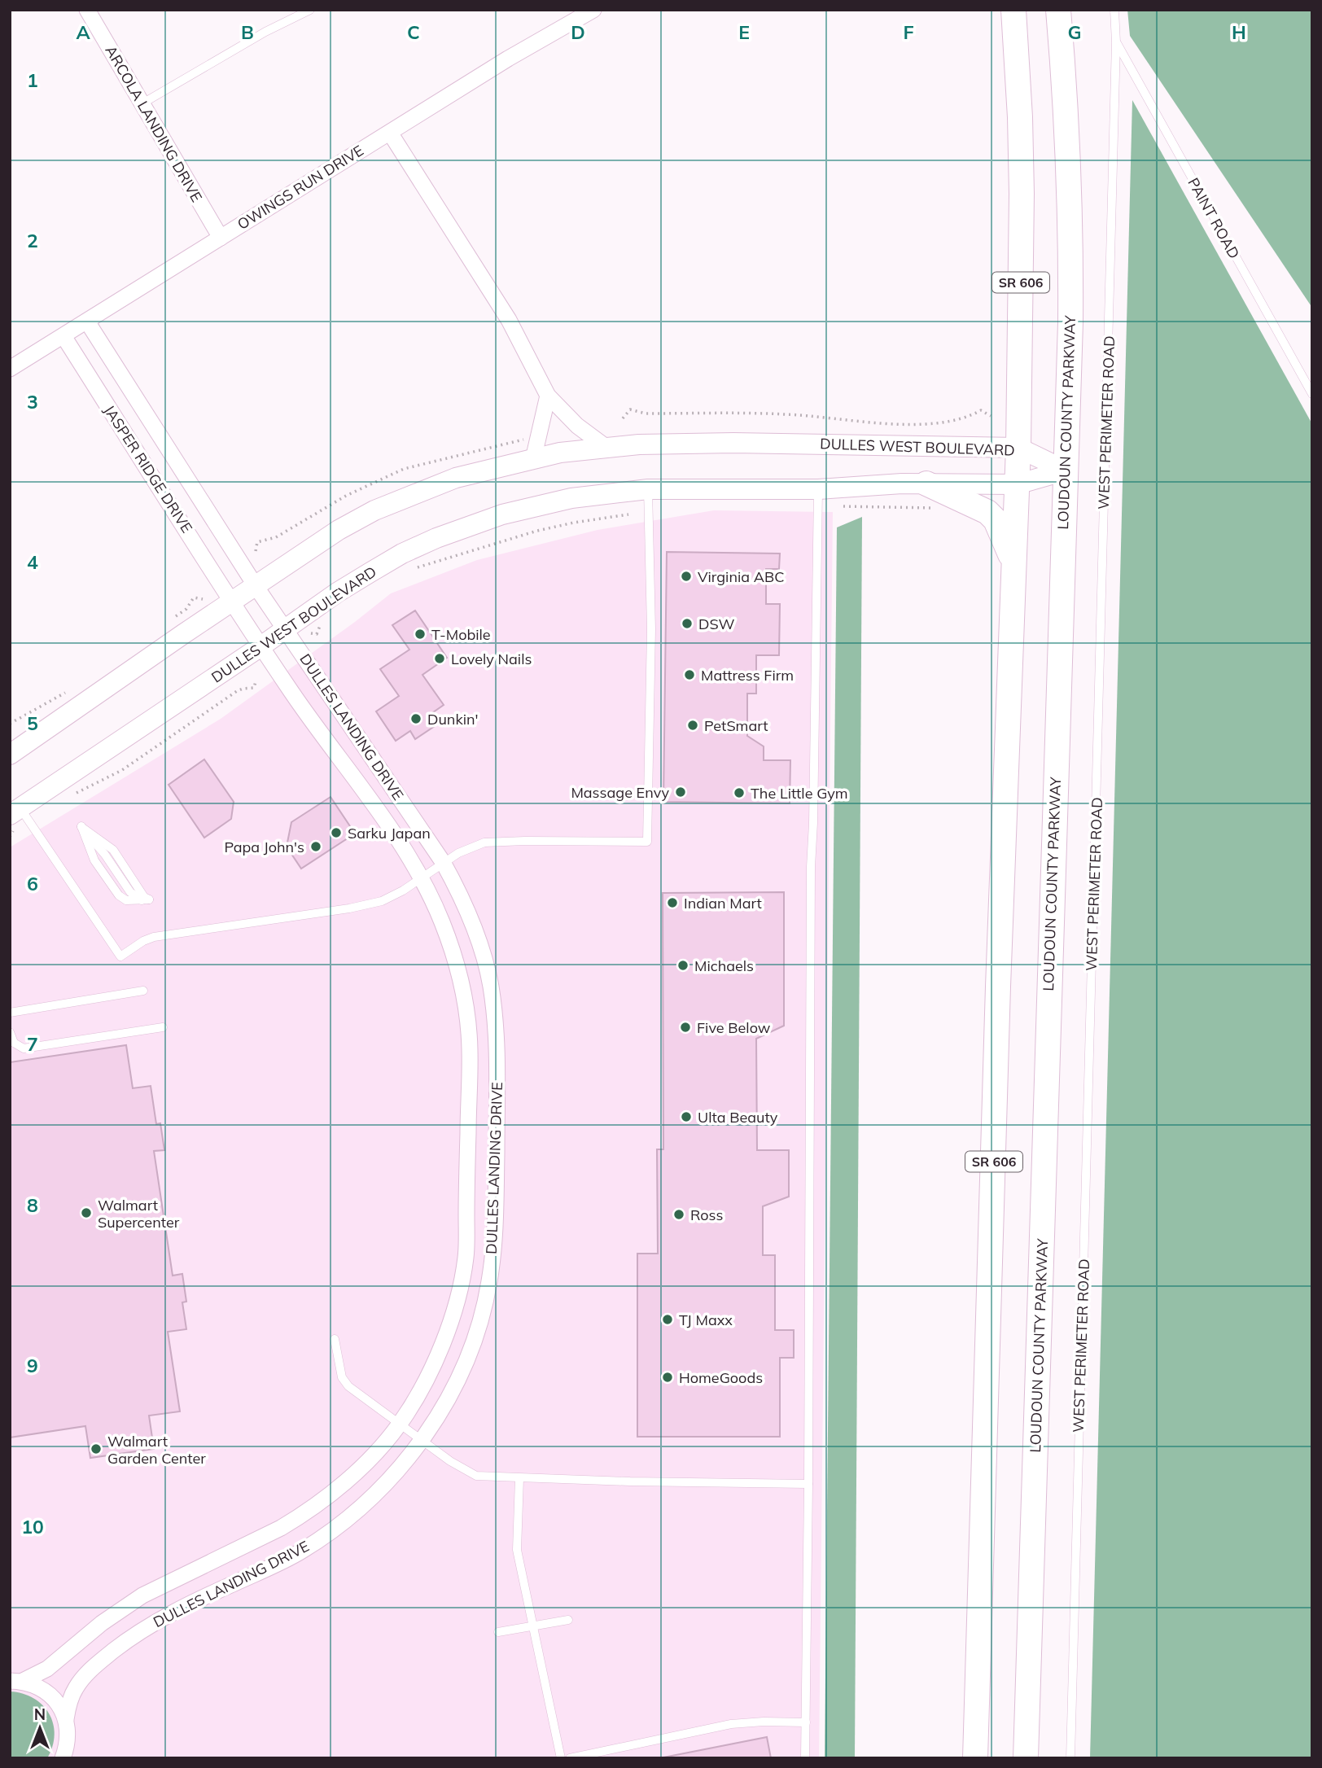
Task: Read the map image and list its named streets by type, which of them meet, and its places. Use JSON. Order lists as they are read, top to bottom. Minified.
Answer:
{"streets":{"main road":["SR 606","LOUDOUN COUNTY PARKWAY"],"street":["ARCOLA LANDING DRIVE","OWINGS RUN DRIVE","DULLES WEST BOULEVARD","JASPER RIDGE DRIVE","DULLES LANDING DRIVE"],"lane":["PAINT ROAD","WEST PERIMETER ROAD"]},"crossings":[["ARCOLA LANDING DRIVE","OWINGS RUN DRIVE"],["OWINGS RUN DRIVE","JASPER RIDGE DRIVE"],["PAINT ROAD","WEST PERIMETER ROAD"],["SR 606","DULLES WEST BOULEVARD"],["LOUDOUN COUNTY PARKWAY","DULLES WEST BOULEVARD"],["DULLES WEST BOULEVARD","JASPER RIDGE DRIVE"],["DULLES WEST BOULEVARD","DULLES LANDING DRIVE"],["JASPER RIDGE DRIVE","DULLES LANDING DRIVE"]],"places":["Virginia ABC","DSW","T-Mobile","Lovely Nails","Mattress Firm","Dunkin'","PetSmart","Massage Envy","The Little Gym","Sarku Japan","Papa John's","Indian Mart","Michaels","Five Below","Ulta Beauty","Walmart Supercenter","Ross","TJ Maxx","HomeGoods","Walmart Garden Center"],"north":"top","grid":{"columns":["A","B","C","D","E","F","G","H"],"rows":["1","2","3","4","5","6","7","8","9","10"]}}
